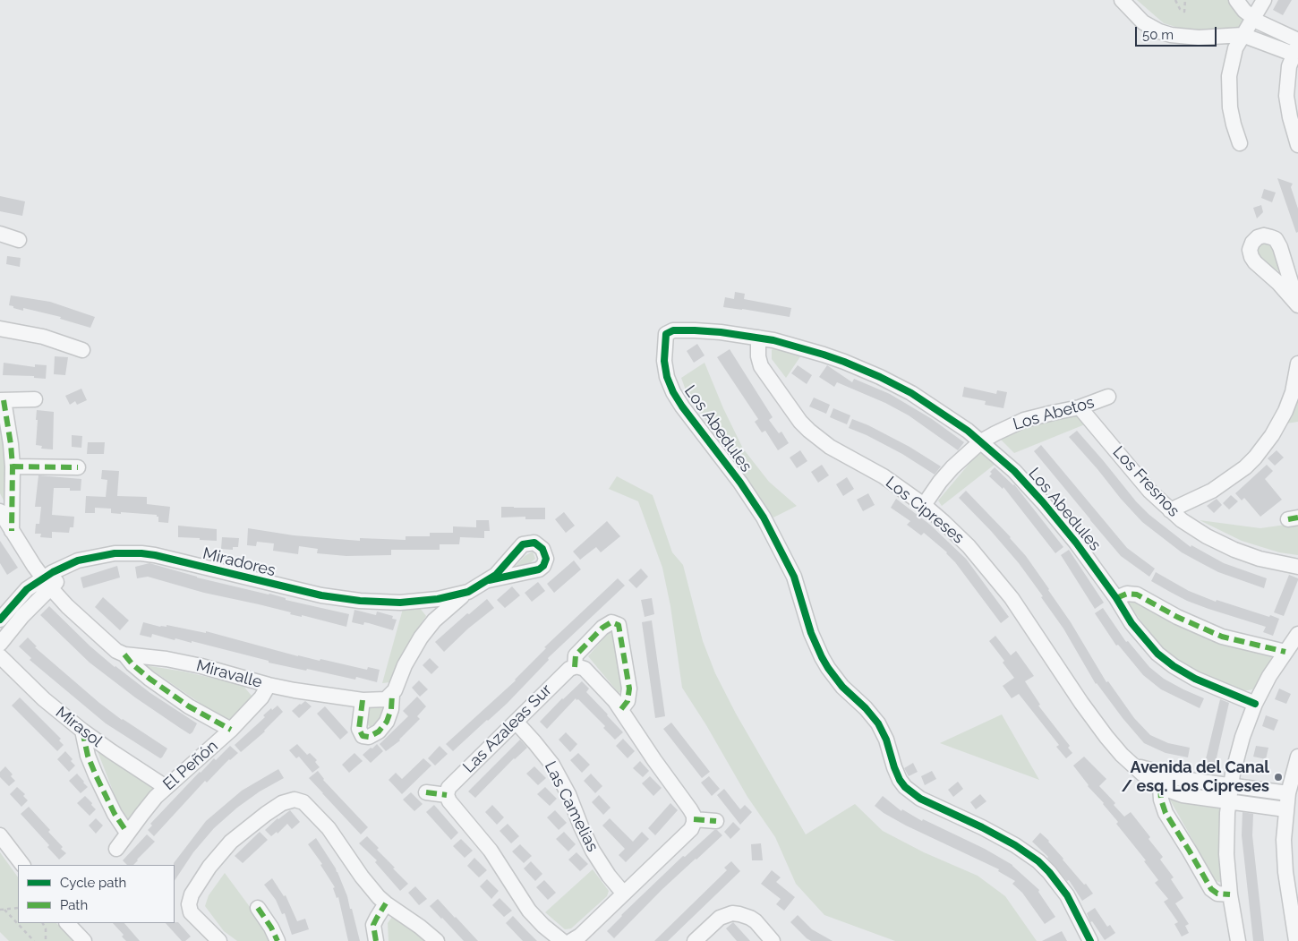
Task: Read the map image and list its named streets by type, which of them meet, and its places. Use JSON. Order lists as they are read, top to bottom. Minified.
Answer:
{"streets":{"street":["Los Abetos","Los Abedules","Los Fresnos","Los Cipreses","Miradores","Miravalle","Mirasol","Las Azaleas Sur","El Peñón","Las Camelias"]},"crossings":[["Los Abetos","Los Abedules"],["Los Abetos","Los Fresnos"],["Los Abetos","Los Cipreses"],["Los Abedules","Los Cipreses"],["Miradores","Miravalle"],["Miravalle","El Peñón"],["Mirasol","El Peñón"],["Las Azaleas Sur","Las Camelias"]],"places":["Avenida del Canal / esq. Los Cipreses"],"legend":["Cycle path","Path"],"scale_bar":"50 m"}
